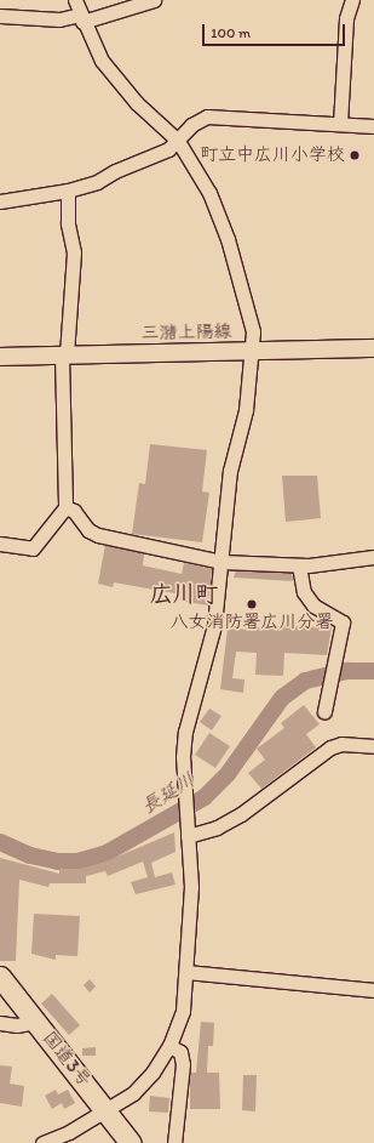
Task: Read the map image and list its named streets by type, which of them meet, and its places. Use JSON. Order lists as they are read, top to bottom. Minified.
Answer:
{"streets":{"highway":["国道3号"],"main road":["三潴上陽線"]},"districts":["広川町"],"water":["長延川"],"places":["町立中広川小学校","八女消防署広川分署"],"scale_bar":"100 m"}
